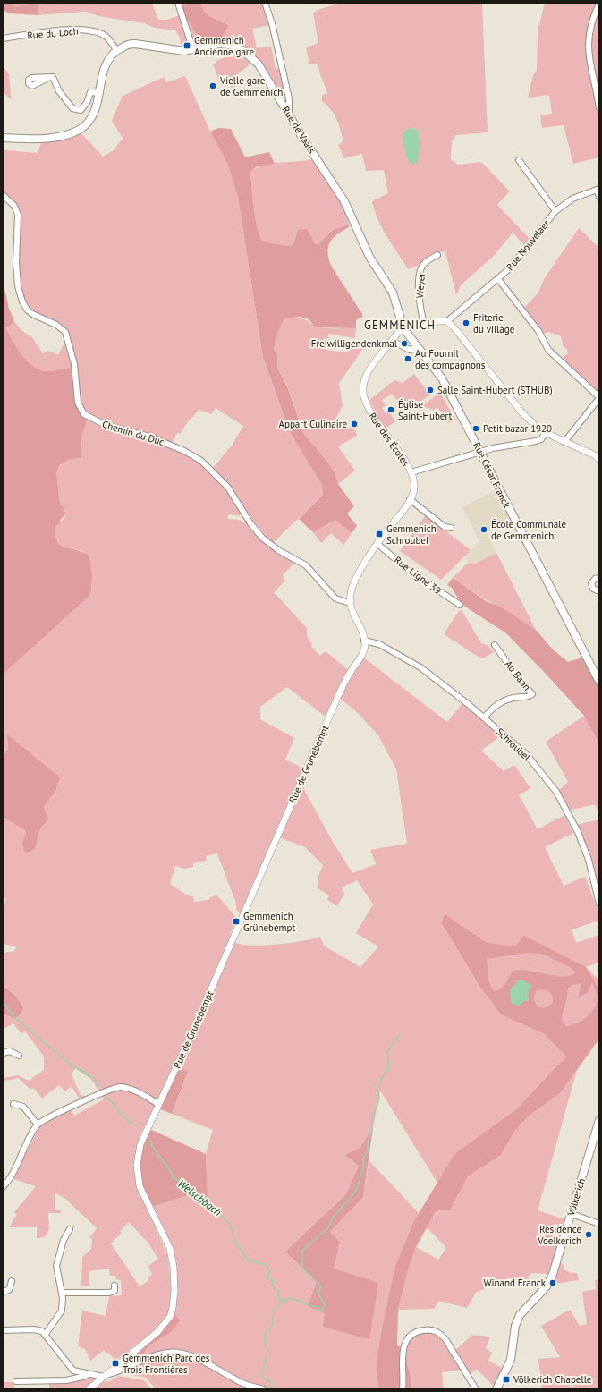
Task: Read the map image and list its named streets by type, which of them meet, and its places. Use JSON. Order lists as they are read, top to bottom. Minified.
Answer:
{"streets":{"main road":["Rue de Vaals","Rue César Franck","Völkerich"],"street":["Rue du Loch","Rue Nouvelaer","Weyer","Chemin du Duc","Rue des Écoles","Rue Ligne 39","Au Baan","Schroubel","Rue de Grunebempt"]},"crossings":[["Rue du Loch","Rue de Vaals"],["Rue de Vaals","Rue des Écoles"],["Rue de Vaals","Rue César Franck"],["Chemin du Duc","Rue des Écoles"],["Rue des Écoles","Rue César Franck"],["Rue des Écoles","Rue Ligne 39"],["Au Baan","Schroubel"],["Schroubel","Rue de Grunebempt"]],"districts":["GEMMENICH"],"water":["Welschbach"],"places":{"transit":["Gemmenich Ancienne gare","Gemmenich Schroubel","Gemmenich Grünebempt","Gemmenich Parc des Trois Frontières","Völkerich Chapelle"],"other":["Vielle gare de Gemmenich","Friterie du village","Freiwilligendenkmal","Au Fournil des compagnons","Salle Saint-Hubert (STHUB)","Église Saint-Hubert","Appart Culinaire","Petit bazar 1920","École Communale de Gemmenich","Residence Voelkerich","Winand Franck"]}}
